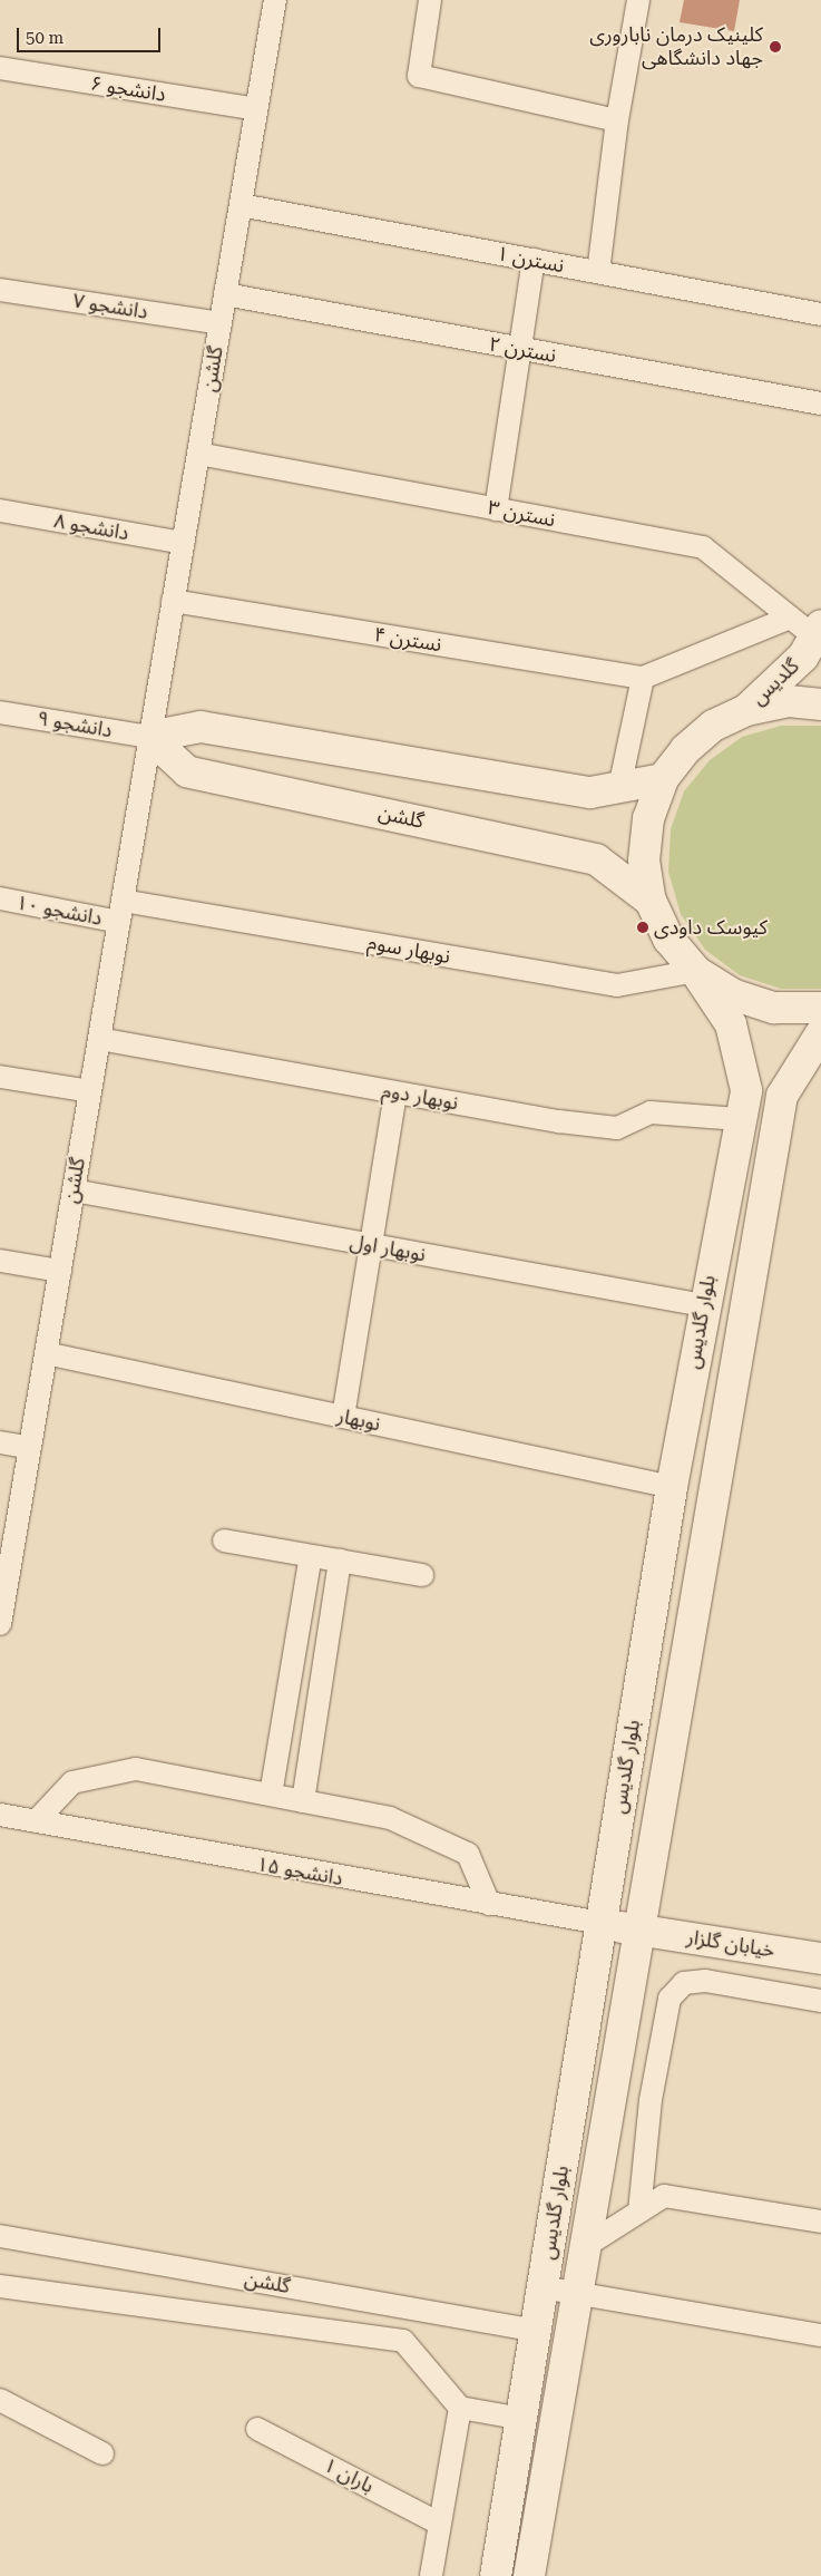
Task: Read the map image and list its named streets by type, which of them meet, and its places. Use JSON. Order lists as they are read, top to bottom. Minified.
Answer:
{"streets":{"main road":["گلشن","گلدیس","بلوار گلدیس","خیابان گلزار"],"street":["دانشجو ۶","نسترن ۱","دانشجو ۷","نسترن ۲","نسترن ۳","دانشجو ۸","نسترن ۴","دانشجو ۹","دانشجو ۱۰","نوبهار سوم","نوبهار دوم","نوبهار اول","نوبهار","دانشجو ۱۵","باران ۱"]},"crossings":[["دانشجو ۶","گلشن"],["نسترن ۱","گلشن"],["دانشجو ۷","گلشن"],["نسترن ۲","گلشن"],["گلشن","نسترن ۳"],["گلشن","دانشجو ۸"],["گلشن","نسترن ۴"],["گلشن","دانشجو ۹"],["گلشن","دانشجو ۱۰"],["گلشن","نوبهار سوم"],["گلشن","نوبهار دوم"],["گلشن","نوبهار اول"],["گلشن","بلوار گلدیس"],["گلشن","نوبهار"],["نسترن ۳","گلدیس"],["دانشجو ۱۰","نوبهار سوم"],["نوبهار سوم","بلوار گلدیس"],["نوبهار دوم","بلوار گلدیس"],["نوبهار اول","بلوار گلدیس"],["بلوار گلدیس","نوبهار"],["بلوار گلدیس","دانشجو ۱۵"],["بلوار گلدیس","خیابان گلزار"],["دانشجو ۱۵","خیابان گلزار"]],"places":["کلینیک درمان ناباروری جهاد دانشگاهی","کیوسک داودی"],"scale_bar":"50 m"}
